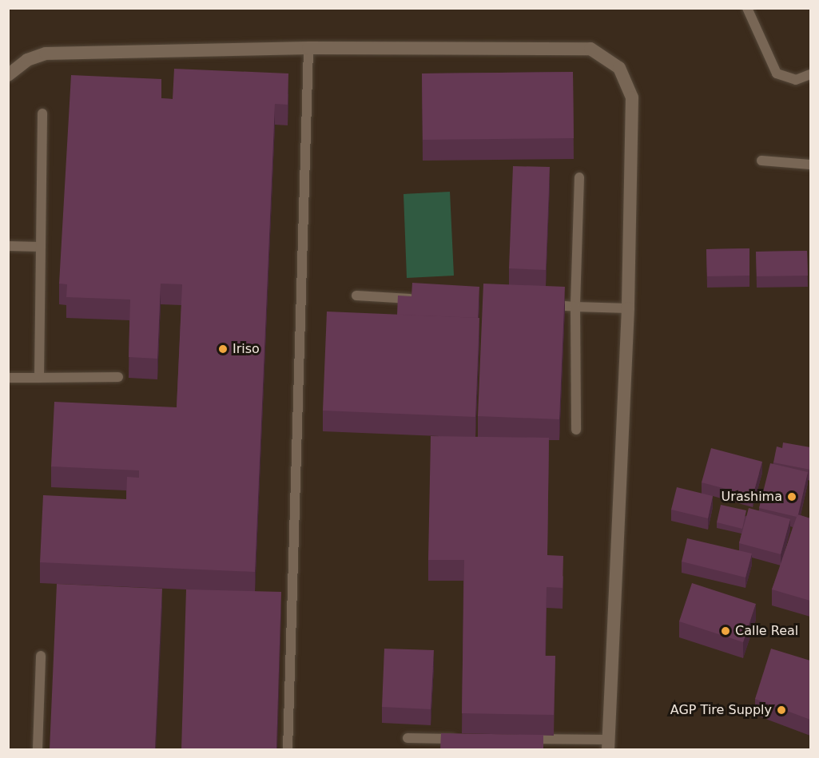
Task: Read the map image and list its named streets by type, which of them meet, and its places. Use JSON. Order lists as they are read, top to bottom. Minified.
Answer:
{"places":["Iriso","Urashima","Calle Real","AGP Tire Supply"]}
